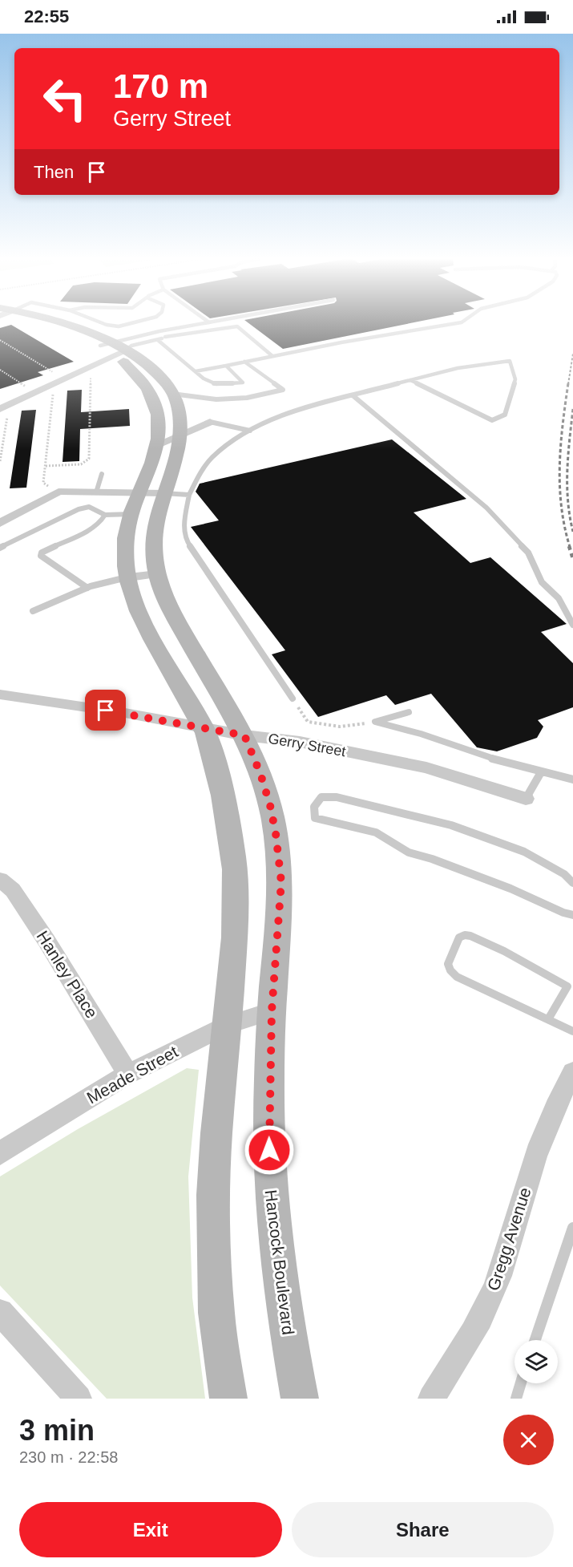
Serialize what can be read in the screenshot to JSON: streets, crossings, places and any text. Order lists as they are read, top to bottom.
{
  "streets": {
    "street": [
      "Gerry Street",
      "Hanley Place",
      "Meade Street",
      "Gregg Avenue",
      "Hancock Boulevard"
    ]
  },
  "crossings": [
    ["Gerry Street", "Hancock Boulevard"],
    ["Hanley Place", "Meade Street"],
    ["Meade Street", "Hancock Boulevard"]
  ],
  "page": {
    "status": "22:55",
    "turn": ["170 m", "Gerry Street"],
    "then": "Then",
    "heading": ["3 min", "230 m · 22:58"],
    "buttons": ["Exit", "Share"]
  }
}
